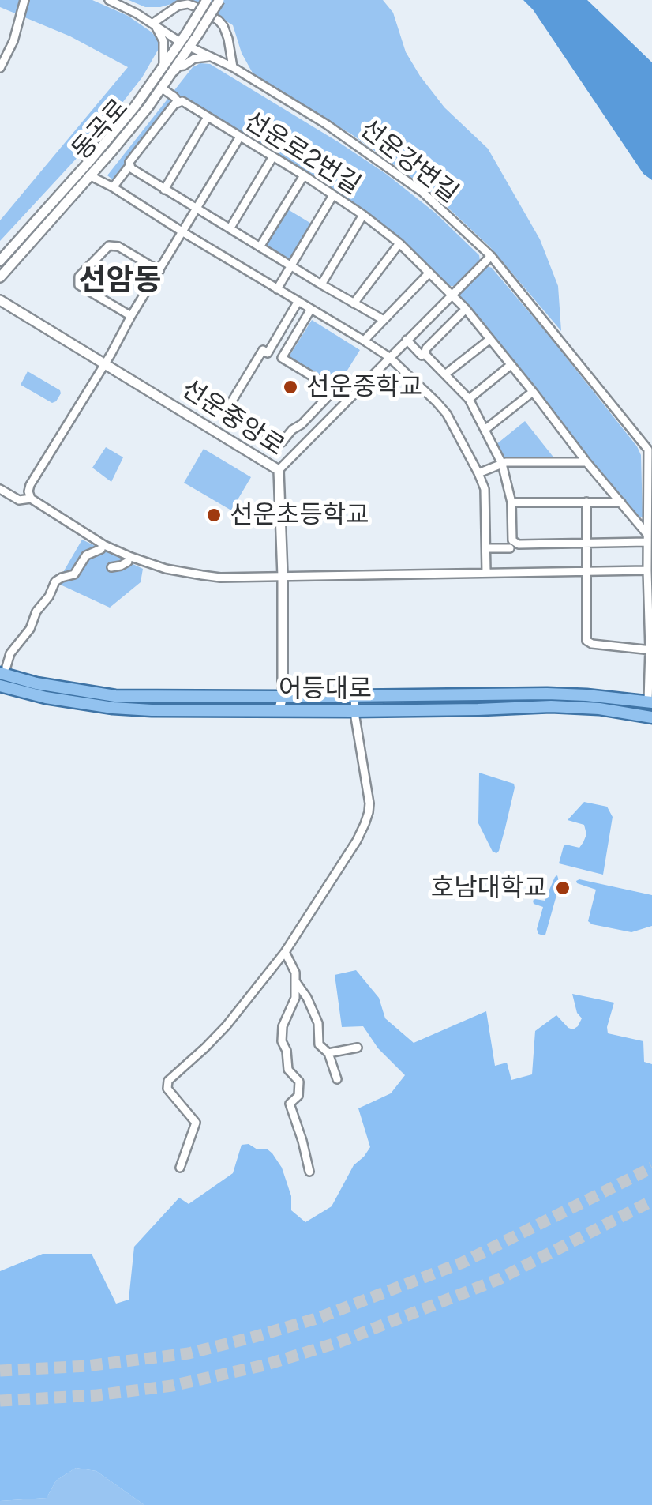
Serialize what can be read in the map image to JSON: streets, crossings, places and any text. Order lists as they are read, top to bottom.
{
  "streets": {
    "main road": ["동곡로", "선운중앙로", "어등대로"],
    "street": ["선운로2번길", "선운강변길"]
  },
  "crossings": [
    ["동곡로", "선운로2번길"],
    ["동곡로", "선운강변길"],
    ["선운로2번길", "선운강변길"],
    ["선운중앙로", "어등대로"]
  ],
  "districts": ["선암동"],
  "places": ["선운중학교", "선운초등학교", "호남대학교"]
}
